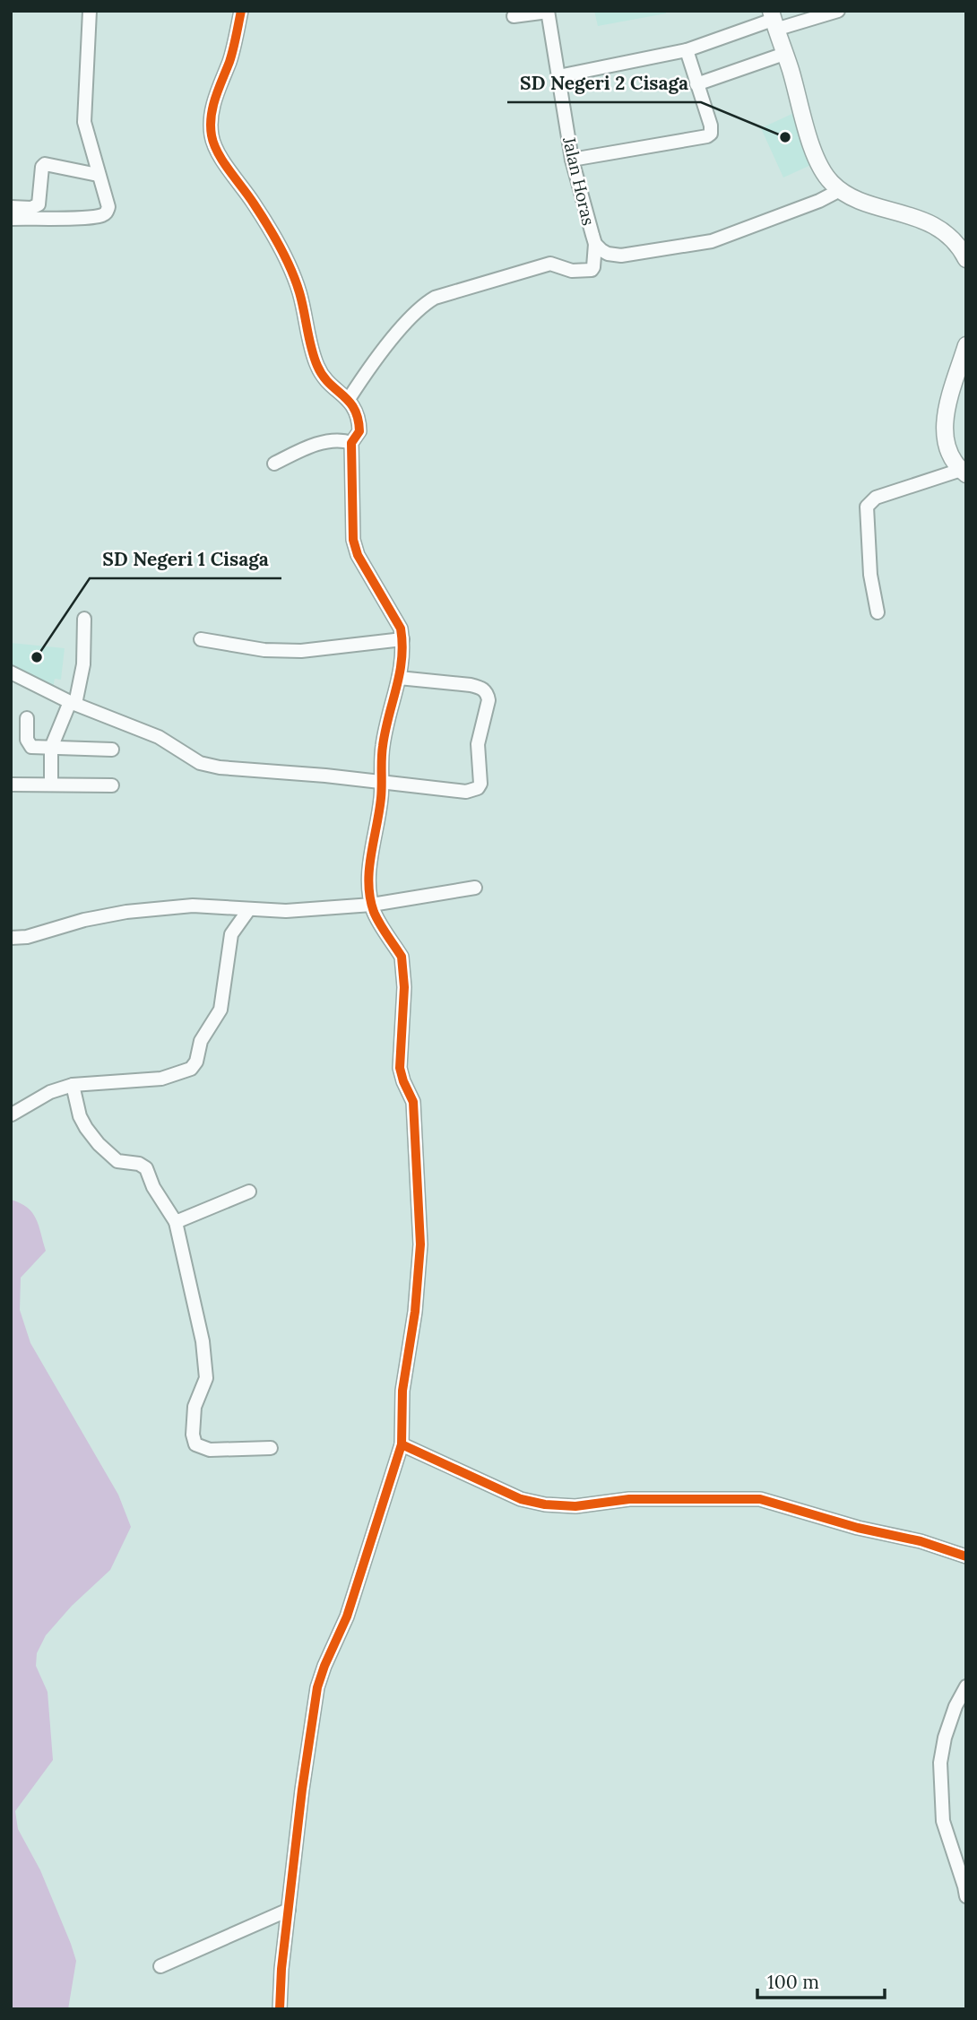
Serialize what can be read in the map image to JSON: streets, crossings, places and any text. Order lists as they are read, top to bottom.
{
  "streets": {
    "street": ["Jalan Horas"]
  },
  "places": ["SD Negeri 2 Cisaga", "SD Negeri 1 Cisaga"],
  "scale_bar": "100 m"
}
